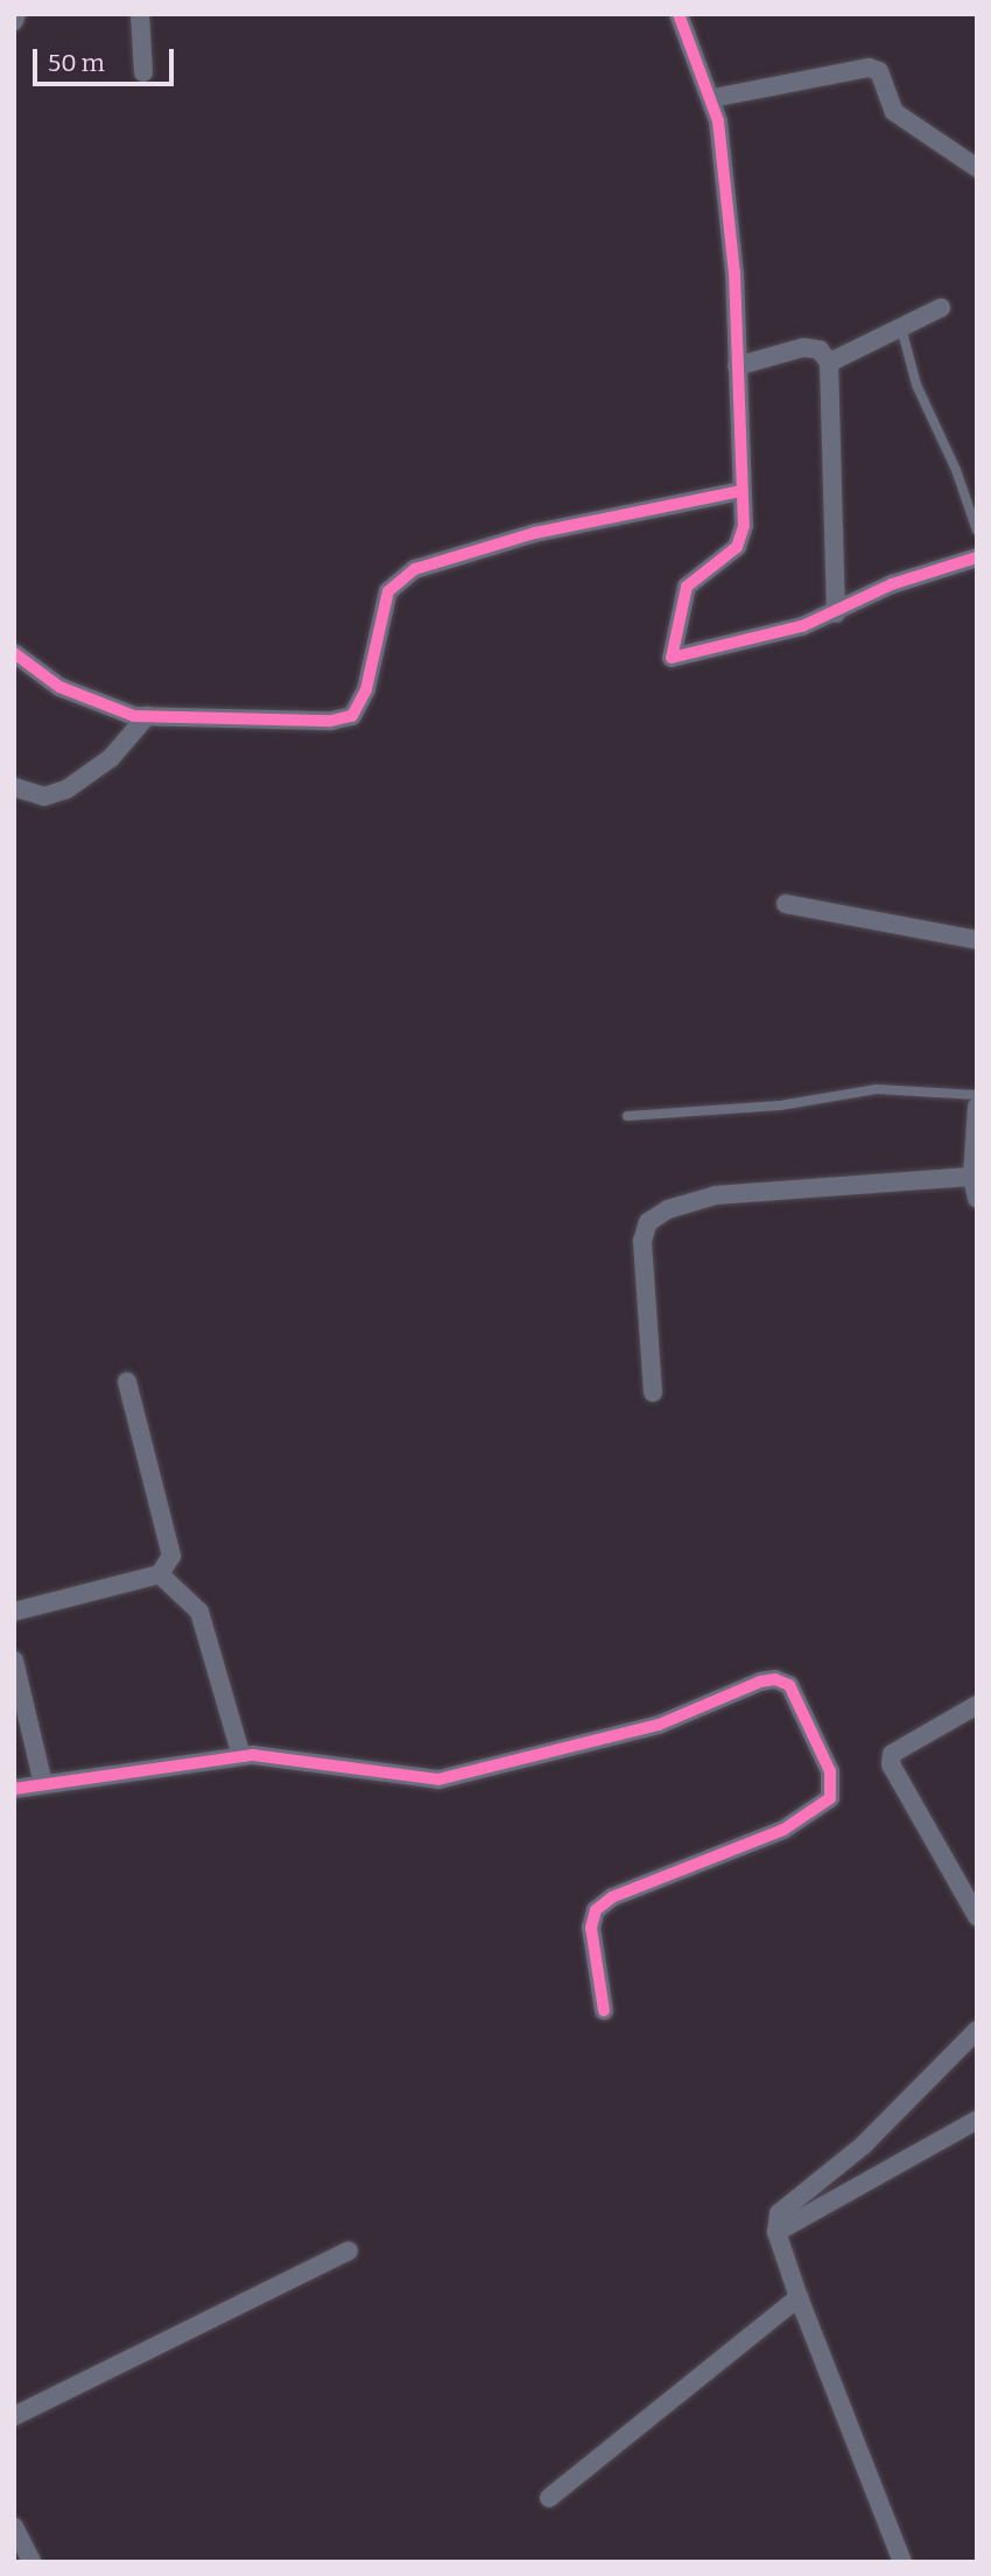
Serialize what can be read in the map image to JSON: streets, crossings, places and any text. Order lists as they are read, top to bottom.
{
  "scale_bar": "50 m"
}
